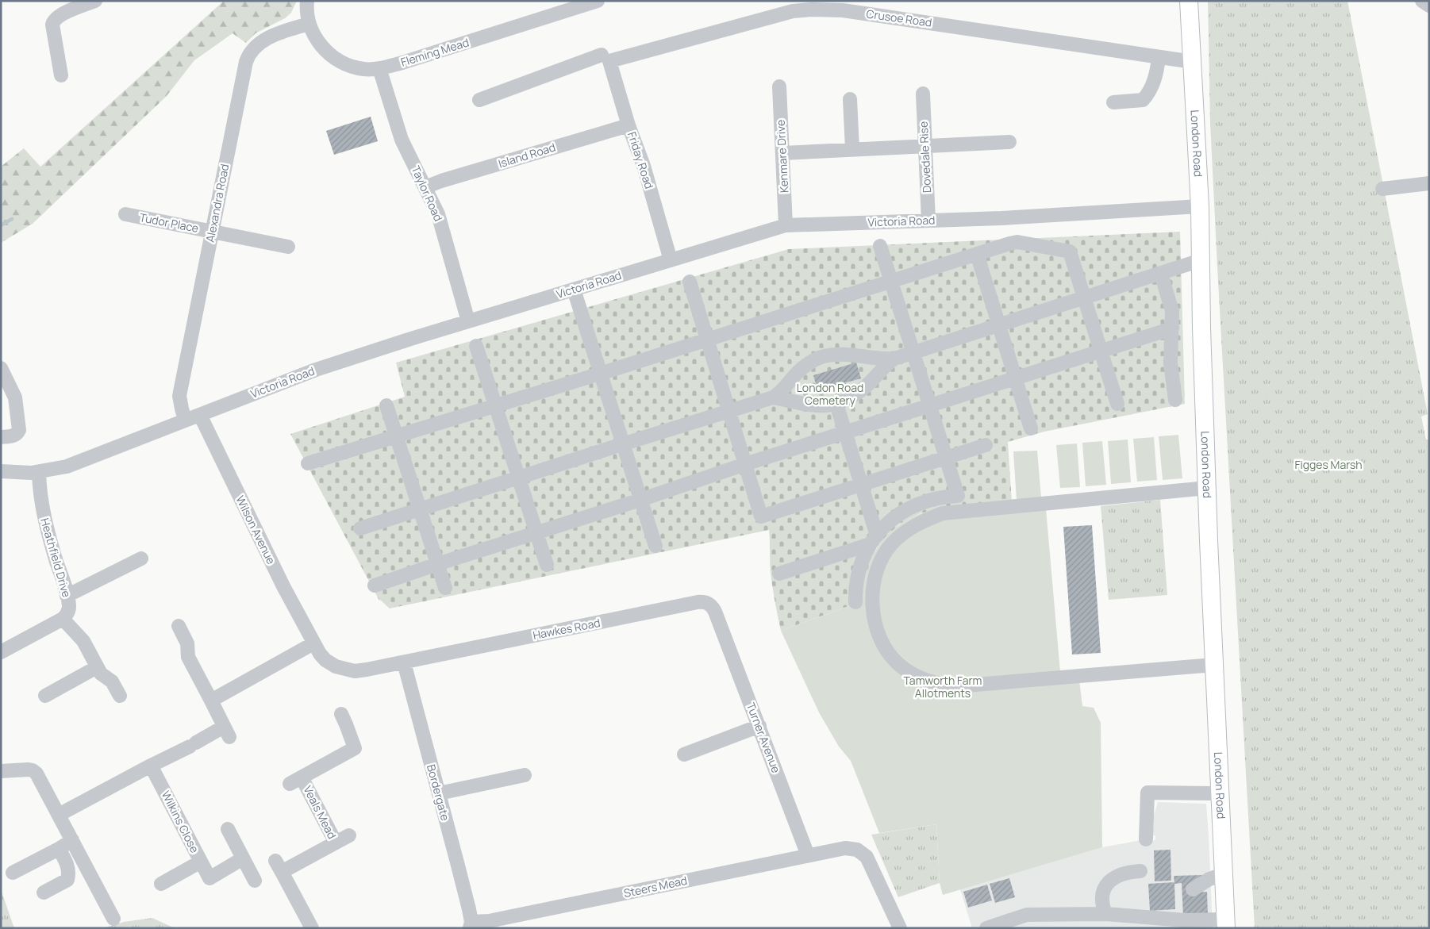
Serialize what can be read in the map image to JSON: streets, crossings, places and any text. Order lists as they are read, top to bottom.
{
  "streets": {
    "main road": ["London Road"],
    "street": [
      "Crusoe Road",
      "Fleming Mead",
      "Island Road",
      "Kenmare Drive",
      "Dovedale Rise",
      "Friday Road",
      "Taylor Road",
      "Alexandra Road",
      "Victoria Road",
      "Tudor Place",
      "Wilson Avenue",
      "Heathfield Drive",
      "Hawkes Road",
      "Turner Avenue",
      "Bordergate",
      "Veals Mead",
      "Wilkins Close",
      "Steers Mead"
    ]
  },
  "crossings": [
    ["Crusoe Road", "London Road"],
    ["Crusoe Road", "Friday Road"],
    ["Fleming Mead", "Taylor Road"],
    ["Fleming Mead", "Alexandra Road"],
    ["London Road", "Victoria Road"],
    ["Island Road", "Friday Road"],
    ["Island Road", "Taylor Road"],
    ["Kenmare Drive", "Victoria Road"],
    ["Dovedale Rise", "Victoria Road"],
    ["Friday Road", "Victoria Road"],
    ["Taylor Road", "Victoria Road"],
    ["Alexandra Road", "Victoria Road"],
    ["Alexandra Road", "Tudor Place"],
    ["Victoria Road", "Wilson Avenue"],
    ["Victoria Road", "Heathfield Drive"],
    ["Wilson Avenue", "Hawkes Road"],
    ["Wilson Avenue", "Bordergate"],
    ["Hawkes Road", "Turner Avenue"],
    ["Hawkes Road", "Bordergate"],
    ["Turner Avenue", "Steers Mead"],
    ["Bordergate", "Steers Mead"]
  ],
  "parks": ["London Road Cemetery", "Figges Marsh", "Tamworth Farm Allotments"]
}
